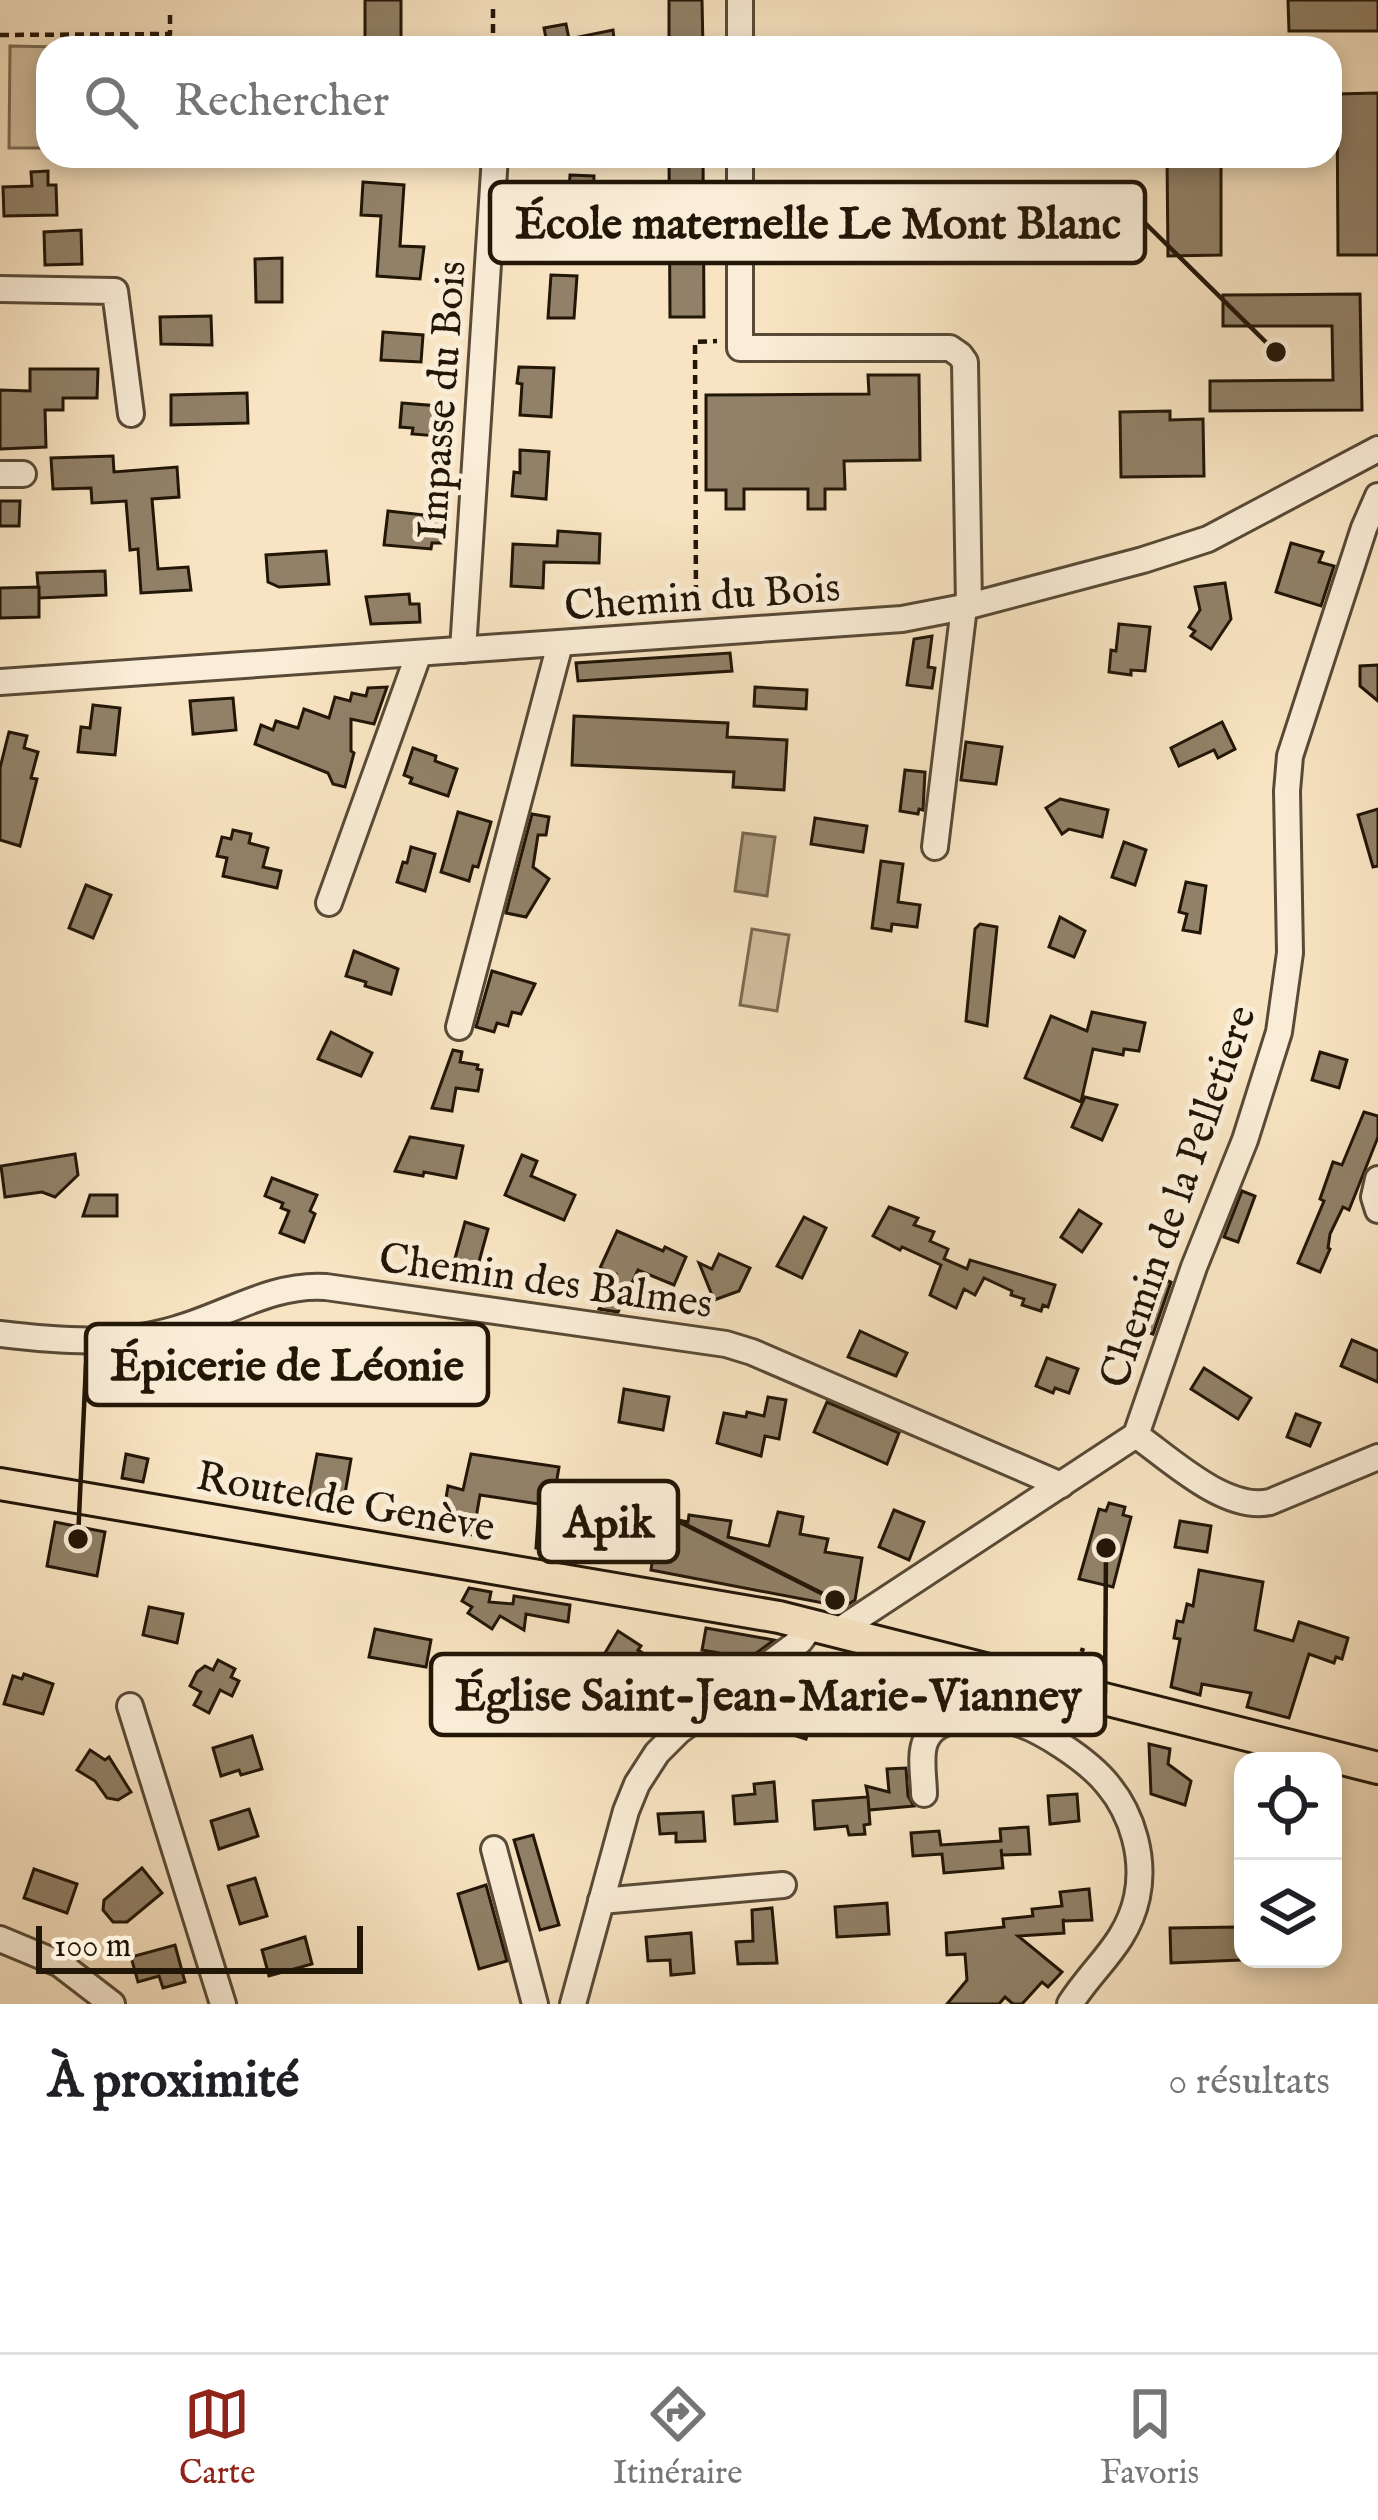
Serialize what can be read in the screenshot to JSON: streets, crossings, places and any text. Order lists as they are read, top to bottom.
{
  "streets": {
    "main road": ["Route de Genève"],
    "street": [
      "Impasse du Bois",
      "Chemin du Bois",
      "Chemin de la Pelletiere",
      "Chemin des Balmes"
    ]
  },
  "crossings": [
    ["Impasse du Bois", "Chemin du Bois"],
    ["Chemin de la Pelletiere", "Chemin des Balmes"],
    ["Chemin de la Pelletiere", "Route de Genève"]
  ],
  "places": [
    "École maternelle Le Mont Blanc",
    "Épicerie de Léonie",
    "Église Saint-Jean-Marie-Vianney",
    "Apik"
  ],
  "scale_bar": "100 m",
  "page": {
    "search": "Rechercher",
    "scale": "100 m",
    "heading": ["À proximité", "0 résultats"],
    "nav": ["Carte", "Itinéraire", "Favoris"]
  }
}
